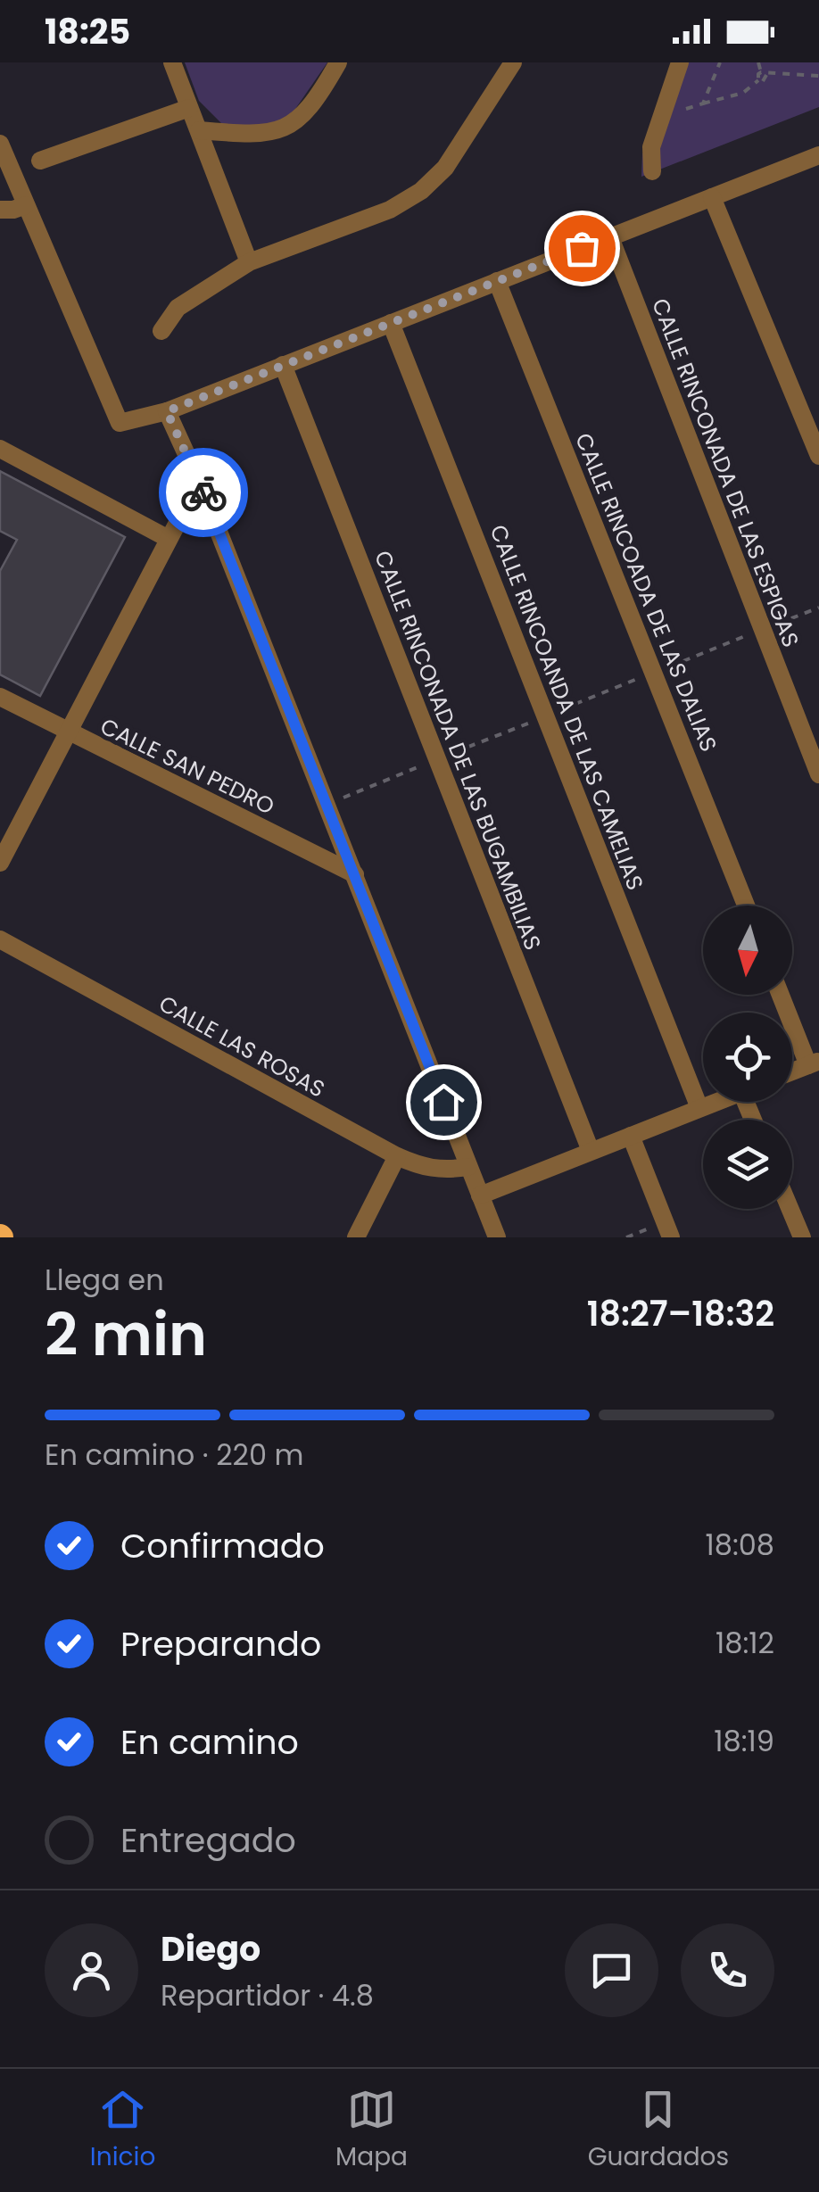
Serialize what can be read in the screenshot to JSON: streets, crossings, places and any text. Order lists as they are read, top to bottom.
{
  "streets": {
    "street": [
      "CALLE RINCONADA DE LAS ESPIGAS",
      "CALLE RINCOADA DE LAS DALIAS",
      "CALLE RINCOANDA DE LAS CAMELIAS",
      "CALLE RINCONADA DE LAS BUGAMBILIAS",
      "CALLE SAN PEDRO",
      "CALLE LAS ROSAS"
    ]
  },
  "north": "bottom",
  "page": {
    "status": "18:25",
    "heading": ["2 min", "Llega en", "18:27–18:32"],
    "panel": ["Diego", "Repartidor · 4.8"],
    "bar": "En camino · 220 m",
    "list": [
      ["Confirmado", "18:08"],
      ["Preparando", "18:12"],
      ["En camino", "18:19"],
      "Entregado"
    ],
    "tabs": ["Inicio", "Mapa", "Guardados"]
  }
}
